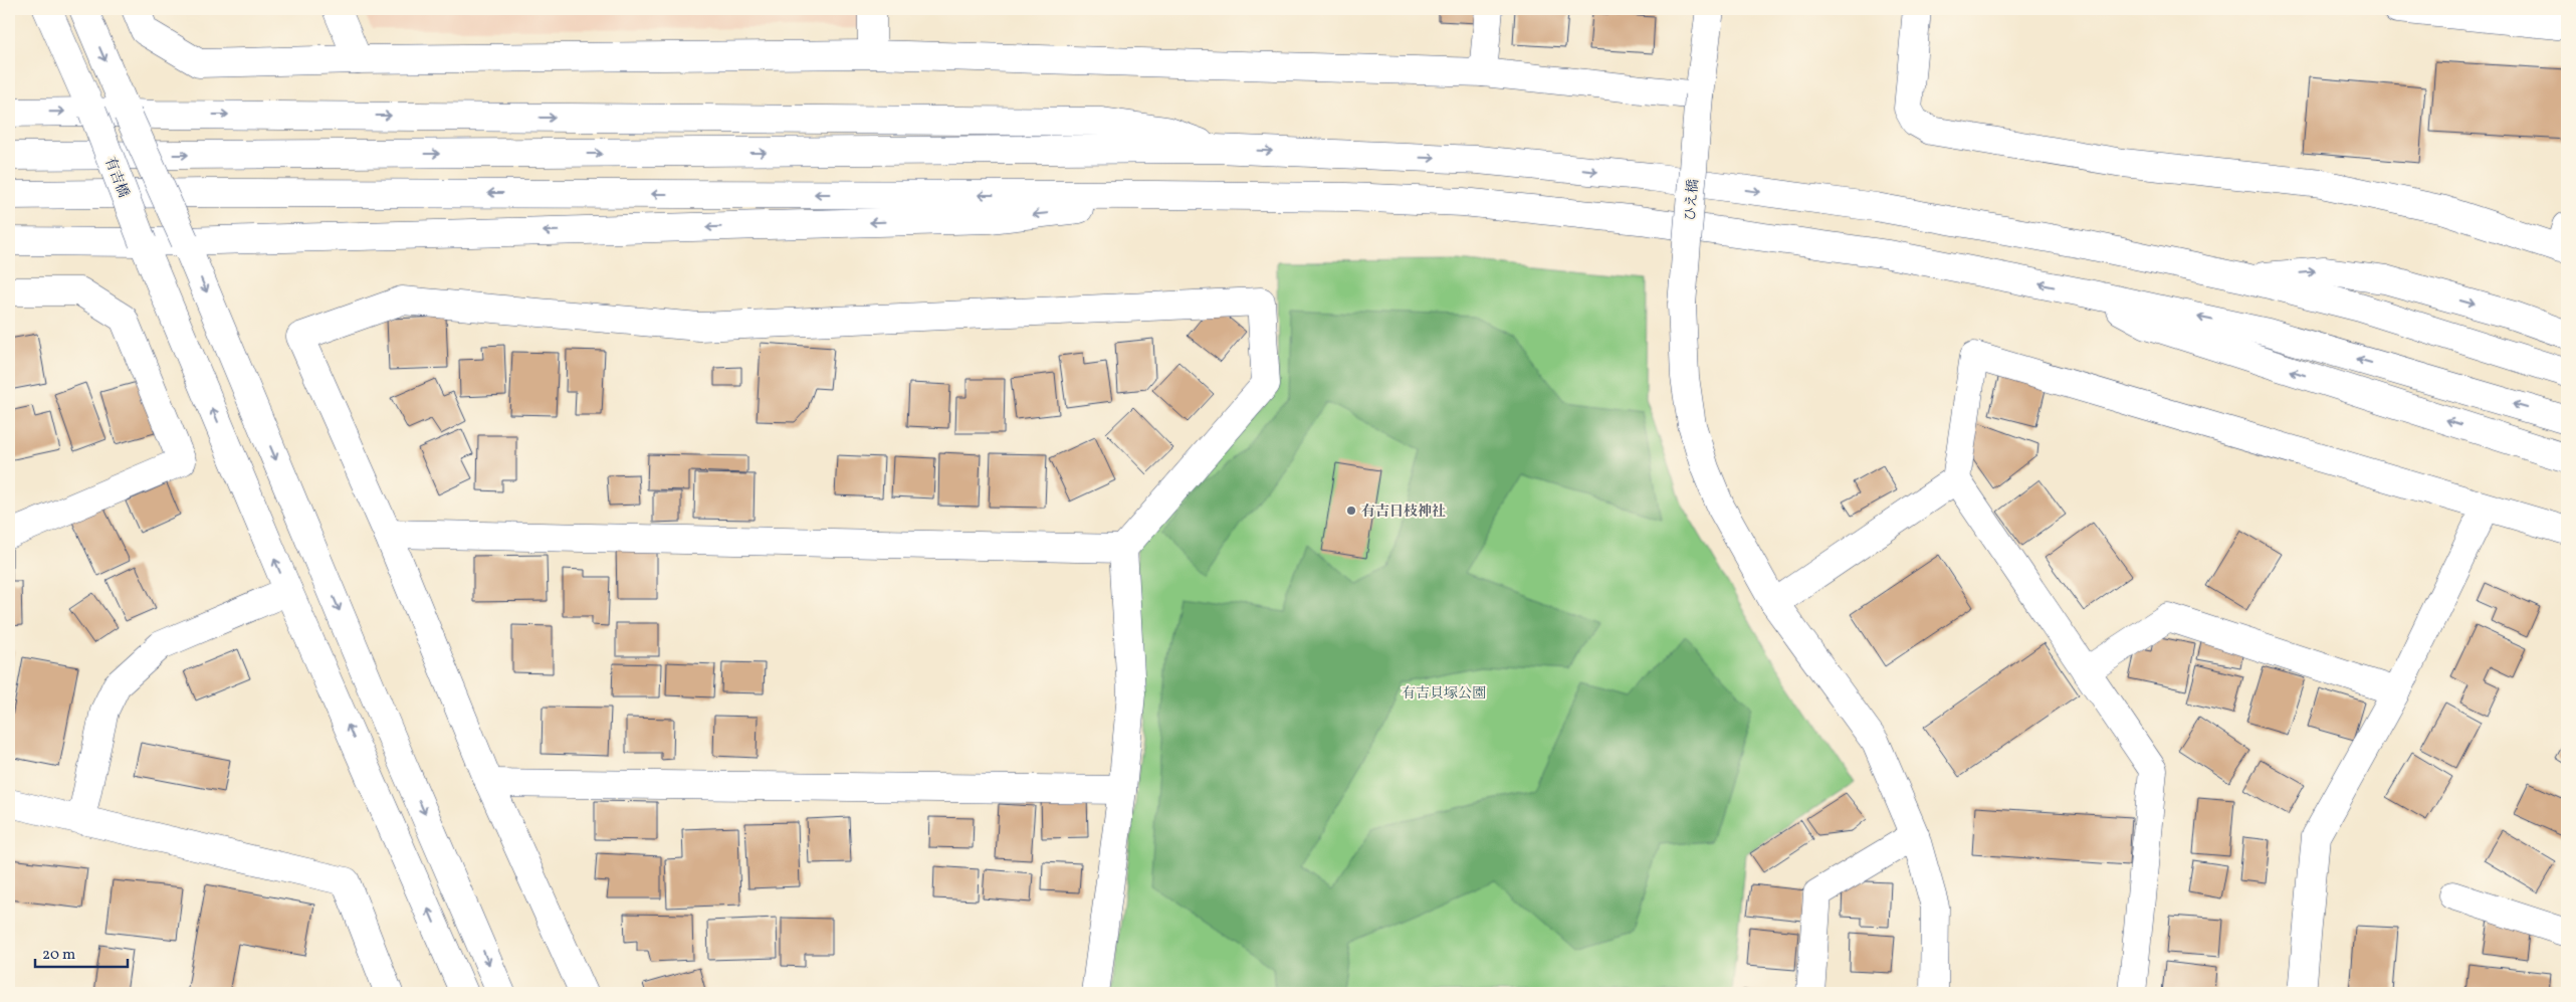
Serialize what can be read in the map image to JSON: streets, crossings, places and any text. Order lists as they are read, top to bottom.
{
  "streets": {
    "street": ["有吉橋", "ひえ橋"]
  },
  "parks": ["有吉貝塚公園"],
  "places": ["有吉日枝神社"],
  "scale_bar": "20 m"
}
